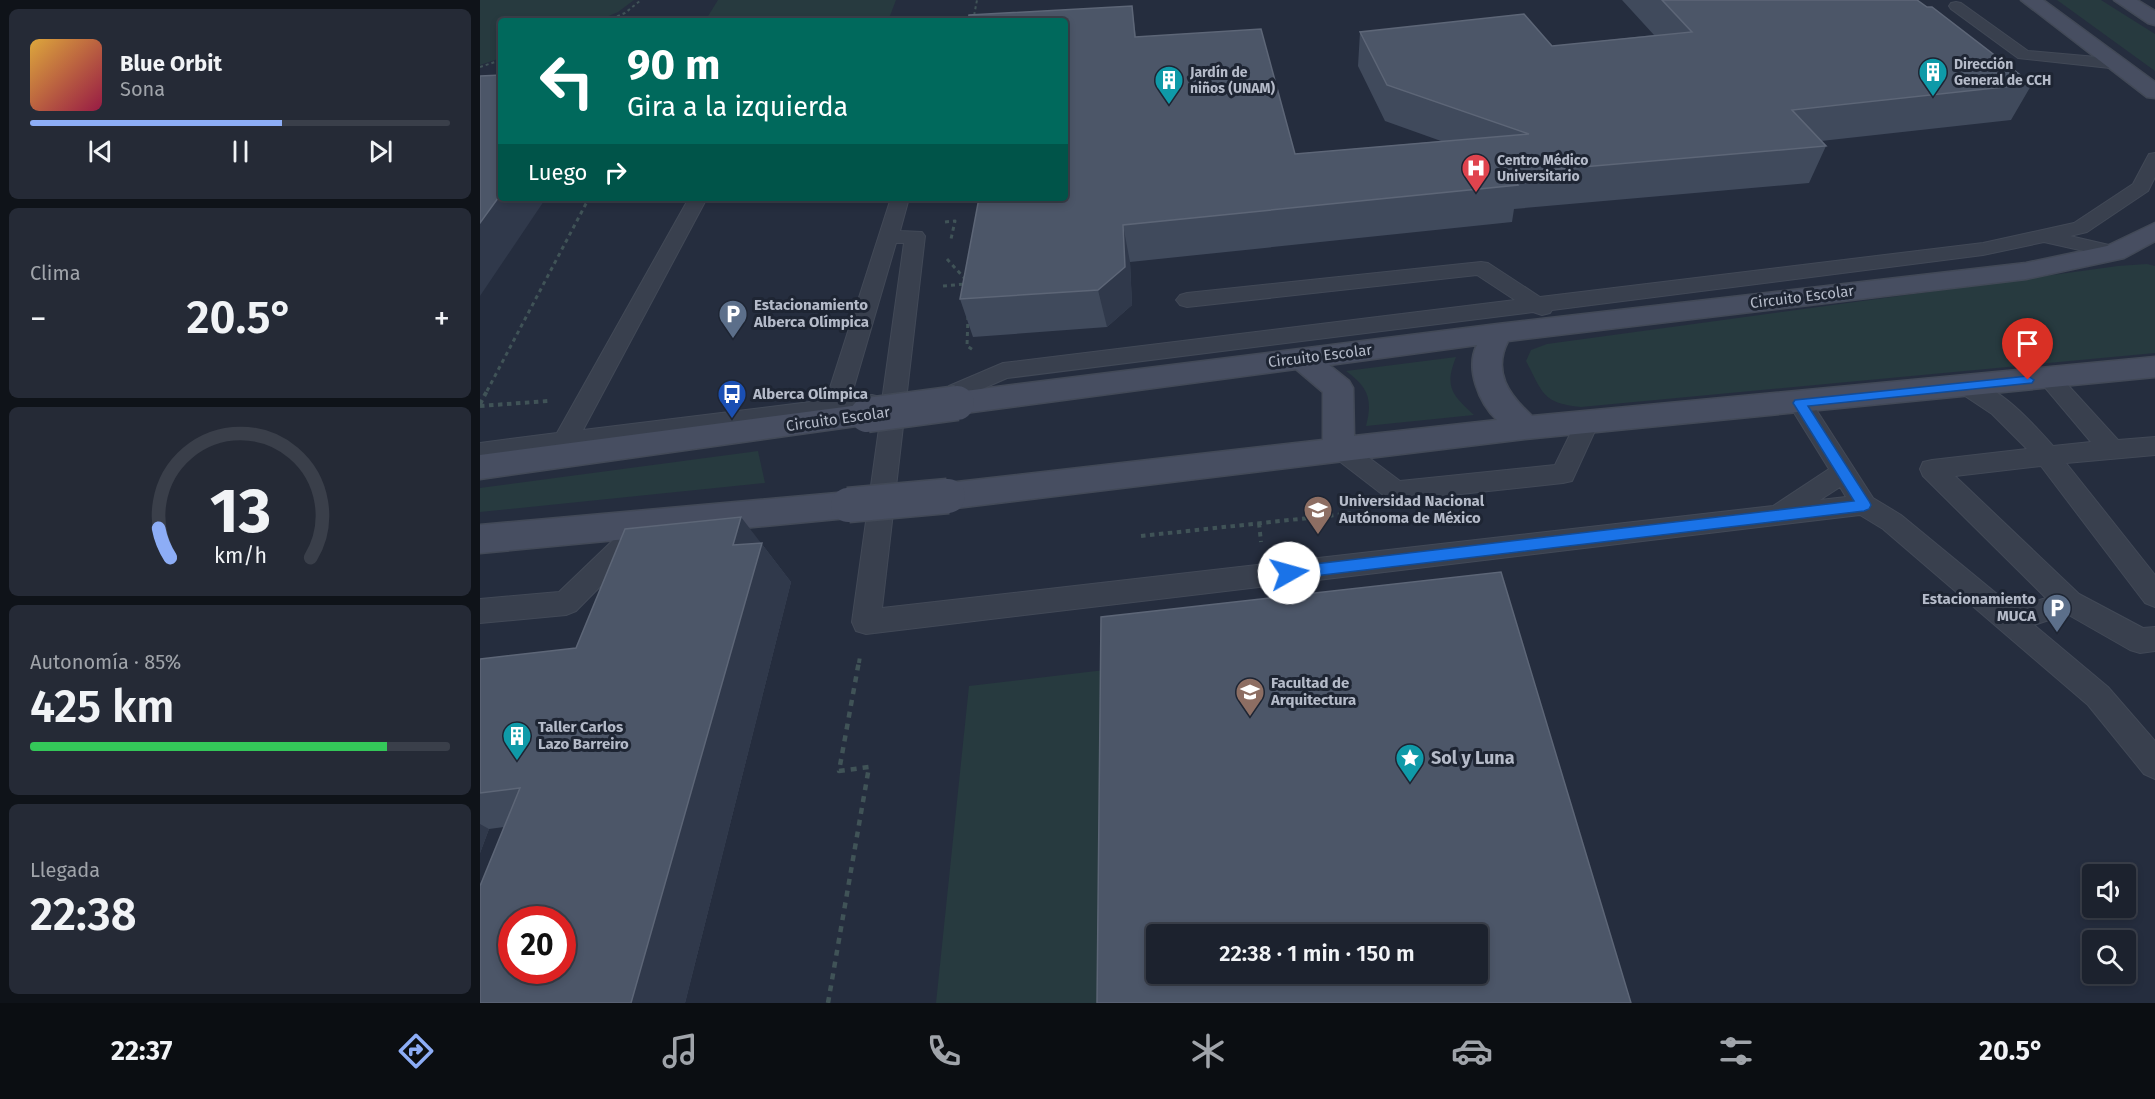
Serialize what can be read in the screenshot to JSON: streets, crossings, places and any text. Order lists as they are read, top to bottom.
{
  "streets": {
    "street": ["Circuito Escolar"]
  },
  "places": {
    "building": ["Dirección General de CCH", "Jardín de niños (UNAM)", "Taller Carlos Lazo Barreiro"],
    "hospital": ["Centro Médico Universitario"],
    "parking": ["Estacionamiento Alberca Olímpica", "Estacionamiento MUCA"],
    "bus stop": ["Alberca Olímpica"],
    "school or university": ["Universidad Nacional Autónoma de México", "Facultad de Arquitectura"],
    "place": ["Sol y Luna"]
  },
  "page": {
    "turn": ["90 m", "Gira a la izquierda"],
    "song": ["Blue Orbit", "Sona"],
    "then": "Luego",
    "tile": [
      "Clima",
      ["Autonomía · 85%", "425 km"],
      ["Llegada", "22:38"]
    ],
    "heat": ["−", "20.5°", "+"],
    "limit": "20",
    "trip": "22:38 · 1 min · 150 m",
    "tabs": ["22:37", "20.5°"],
    "gauge": ["13", "km/h"]
  }
}
